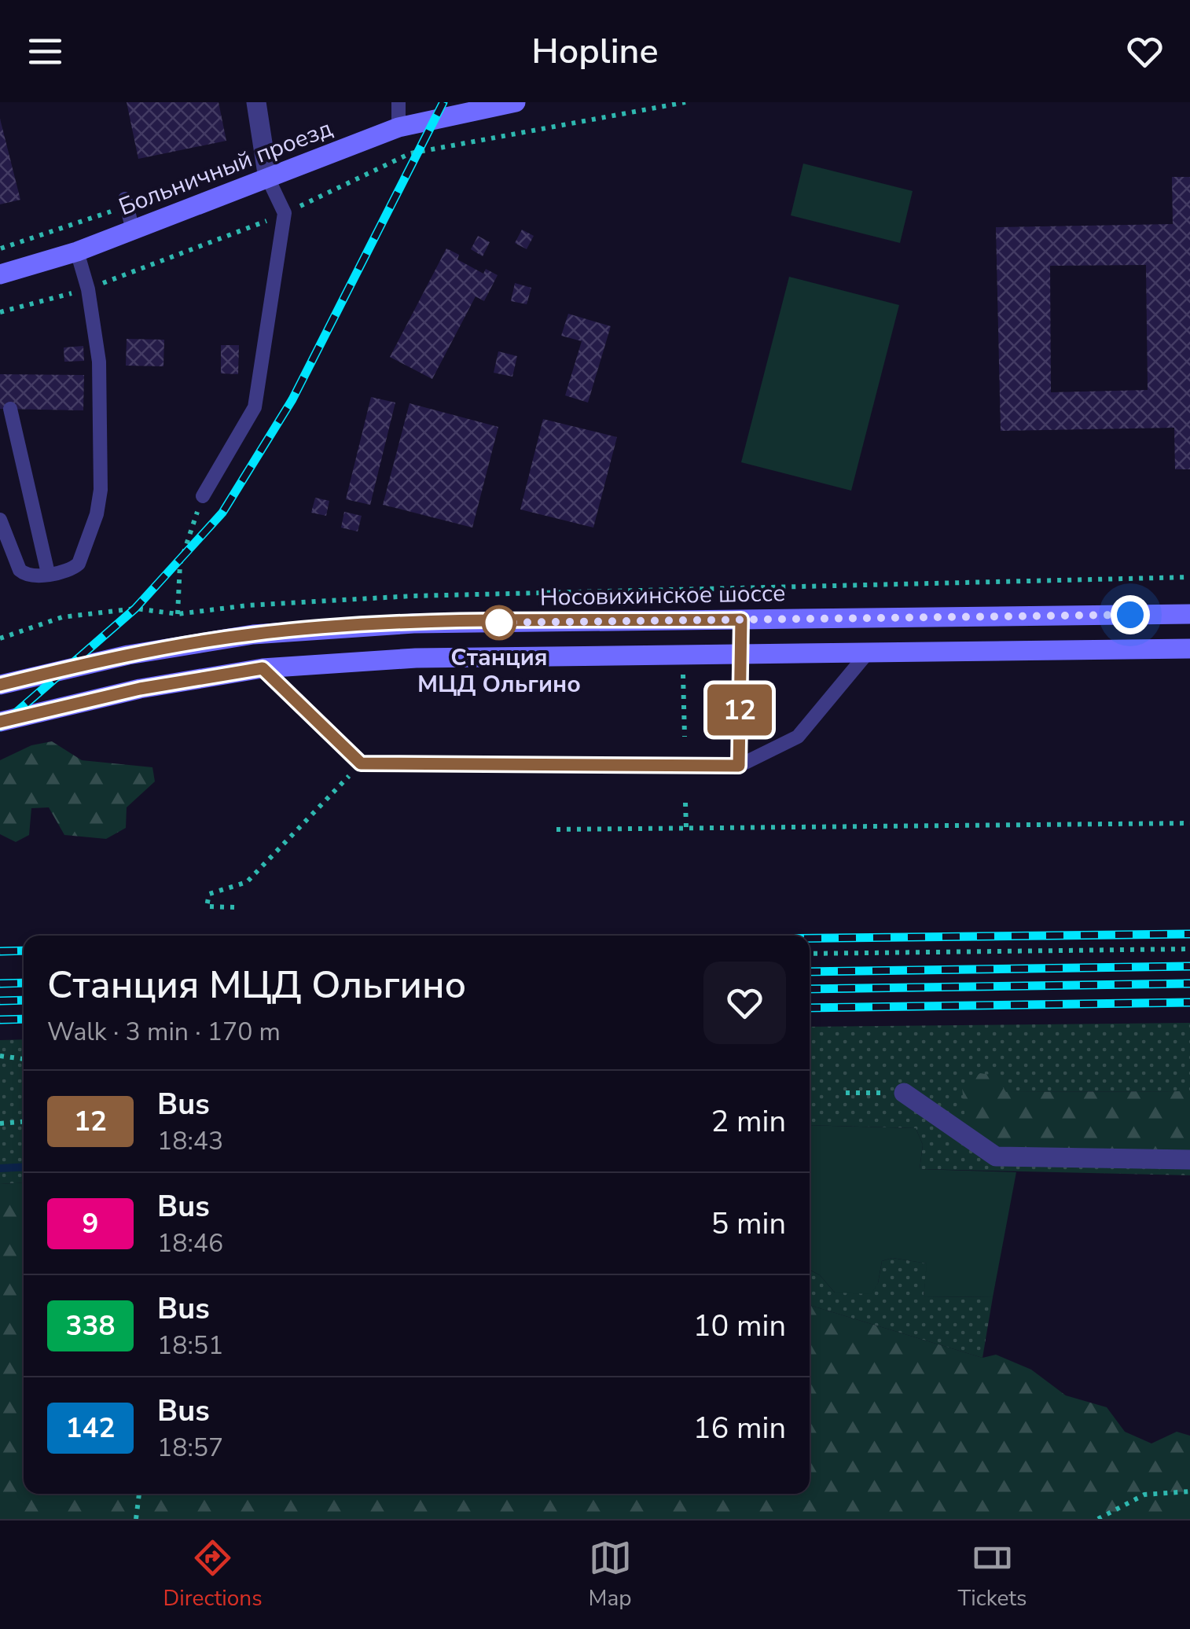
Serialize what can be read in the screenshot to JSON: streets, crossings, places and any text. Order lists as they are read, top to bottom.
{
  "streets": {
    "main road": ["Больничный проезд", "Носовихинское шоссе"]
  },
  "places": ["Станция МЦД Ольгино"],
  "lines": ["bus line 12"],
  "page": {
    "header": "Hopline",
    "on_map": "12",
    "heading": ["Станция МЦД Ольгино", "Walk · 3 min · 170 m"],
    "list": [
      {
        "mark": "12",
        "name": "Bus",
        "note": "18:43",
        "value": "2 min"
      },
      {
        "mark": "9",
        "name": "Bus",
        "note": "18:46",
        "value": "5 min"
      },
      {
        "mark": "338",
        "name": "Bus",
        "note": "18:51",
        "value": "10 min"
      },
      {
        "mark": "142",
        "name": "Bus",
        "note": "18:57",
        "value": "16 min"
      }
    ],
    "tabs": ["Directions", "Map", "Tickets"]
  }
}
